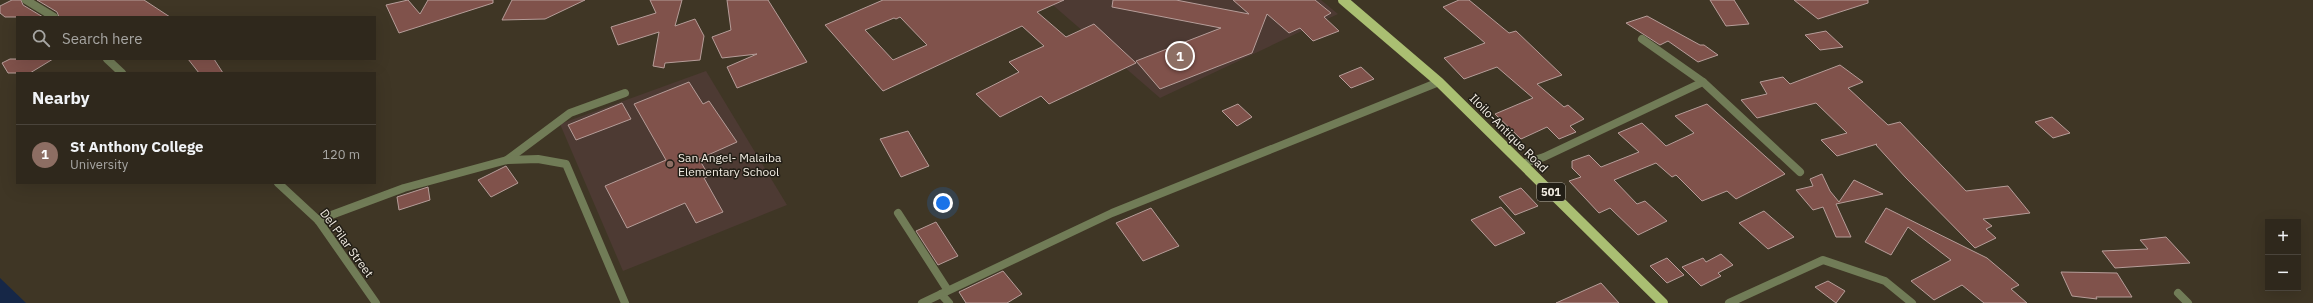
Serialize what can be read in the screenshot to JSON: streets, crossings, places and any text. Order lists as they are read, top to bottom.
{
  "streets": {
    "main road": ["Iloilo-Antique Road", "501"],
    "street": ["Del Pilar Street"]
  },
  "crossings": [
    ["Iloilo-Antique Road", "501"]
  ],
  "places": ["San Angel- Malaiba Elementary School"],
  "page": {
    "search": "Search here",
    "pins": "1",
    "heading": "Nearby",
    "list": [
      {
        "mark": "1",
        "name": "St Anthony College",
        "note": "University",
        "value": "120 m"
      }
    ],
    "map_buttons": ["+", "−"]
  }
}
